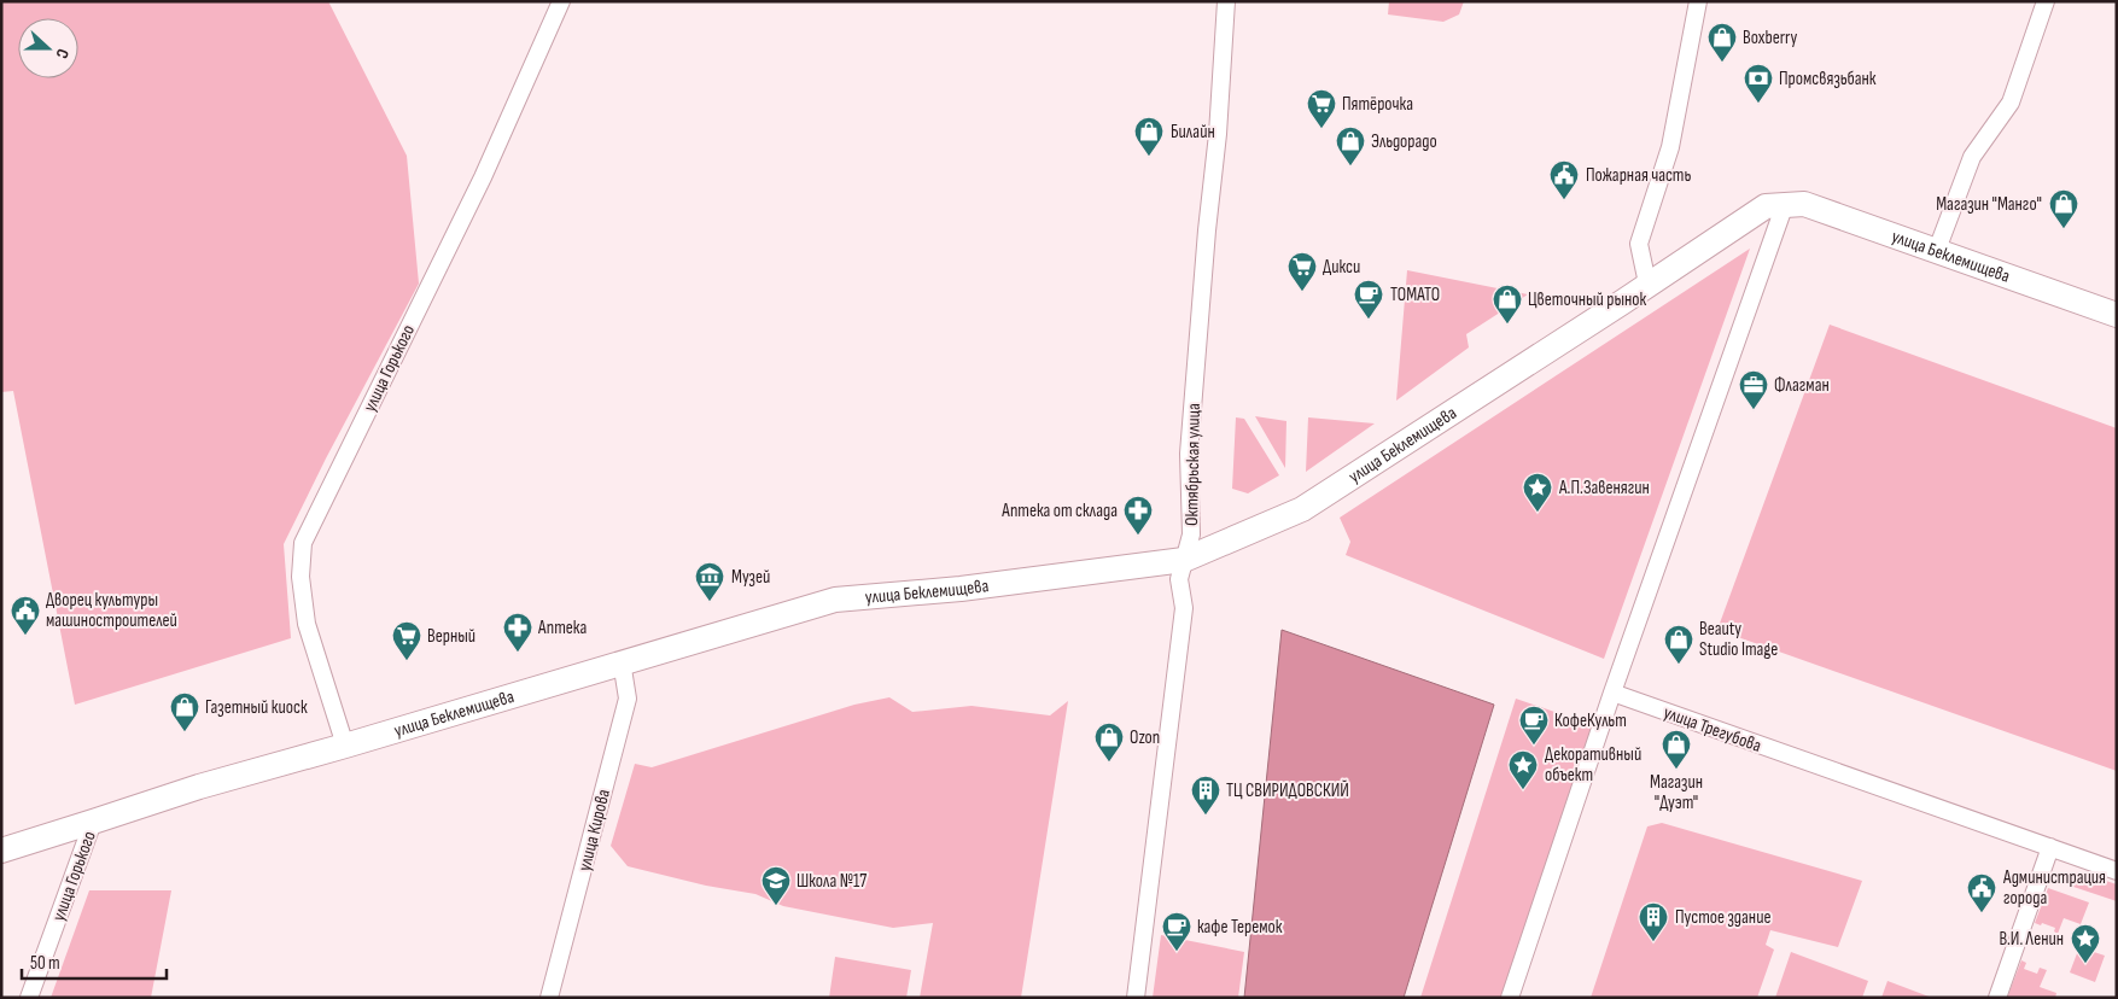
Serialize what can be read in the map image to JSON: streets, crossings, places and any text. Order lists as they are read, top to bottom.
{
  "streets": {
    "main road": ["улица Беклемищева"],
    "street": [
      "улица Горького",
      "Октябрьская улица",
      "улица Трегубова",
      "улица Кирова"
    ]
  },
  "crossings": [
    ["улица Беклемищева", "улица Горького"],
    ["улица Беклемищева", "Октябрьская улица"],
    ["улица Беклемищева", "улица Кирова"]
  ],
  "places": {
    "shop": [
      "Boxberry",
      "Билайн",
      "Эльдорадо",
      "Магазин \"Манго\"",
      "Цветочный рынок",
      "Beauty Studio Image",
      "Газетный киоск",
      "Ozon",
      "Магазин \"Дуэт\""
    ],
    "bank": ["Промсвязьбанк"],
    "supermarket": ["Пятёрочка", "Дикси", "Верный"],
    "public building": ["Пожарная часть", "Дворец культуры машиностроителей", "Администрация города"],
    "cafe": ["ТОМАТО", "КофеКульт", "кафе Теремок"],
    "office": ["Флагман"],
    "place": ["А.П.Завенягин", "Декоративный объект", "В.И. Ленин"],
    "pharmacy": ["Аптека от склада", "Аптека"],
    "museum": ["Музей"],
    "building": ["ТЦ СВИРИДОВСКИЙ", "Пустое здание"],
    "school or university": ["Школа №17"]
  },
  "scale_bar": "50 m",
  "north": "right"
}
